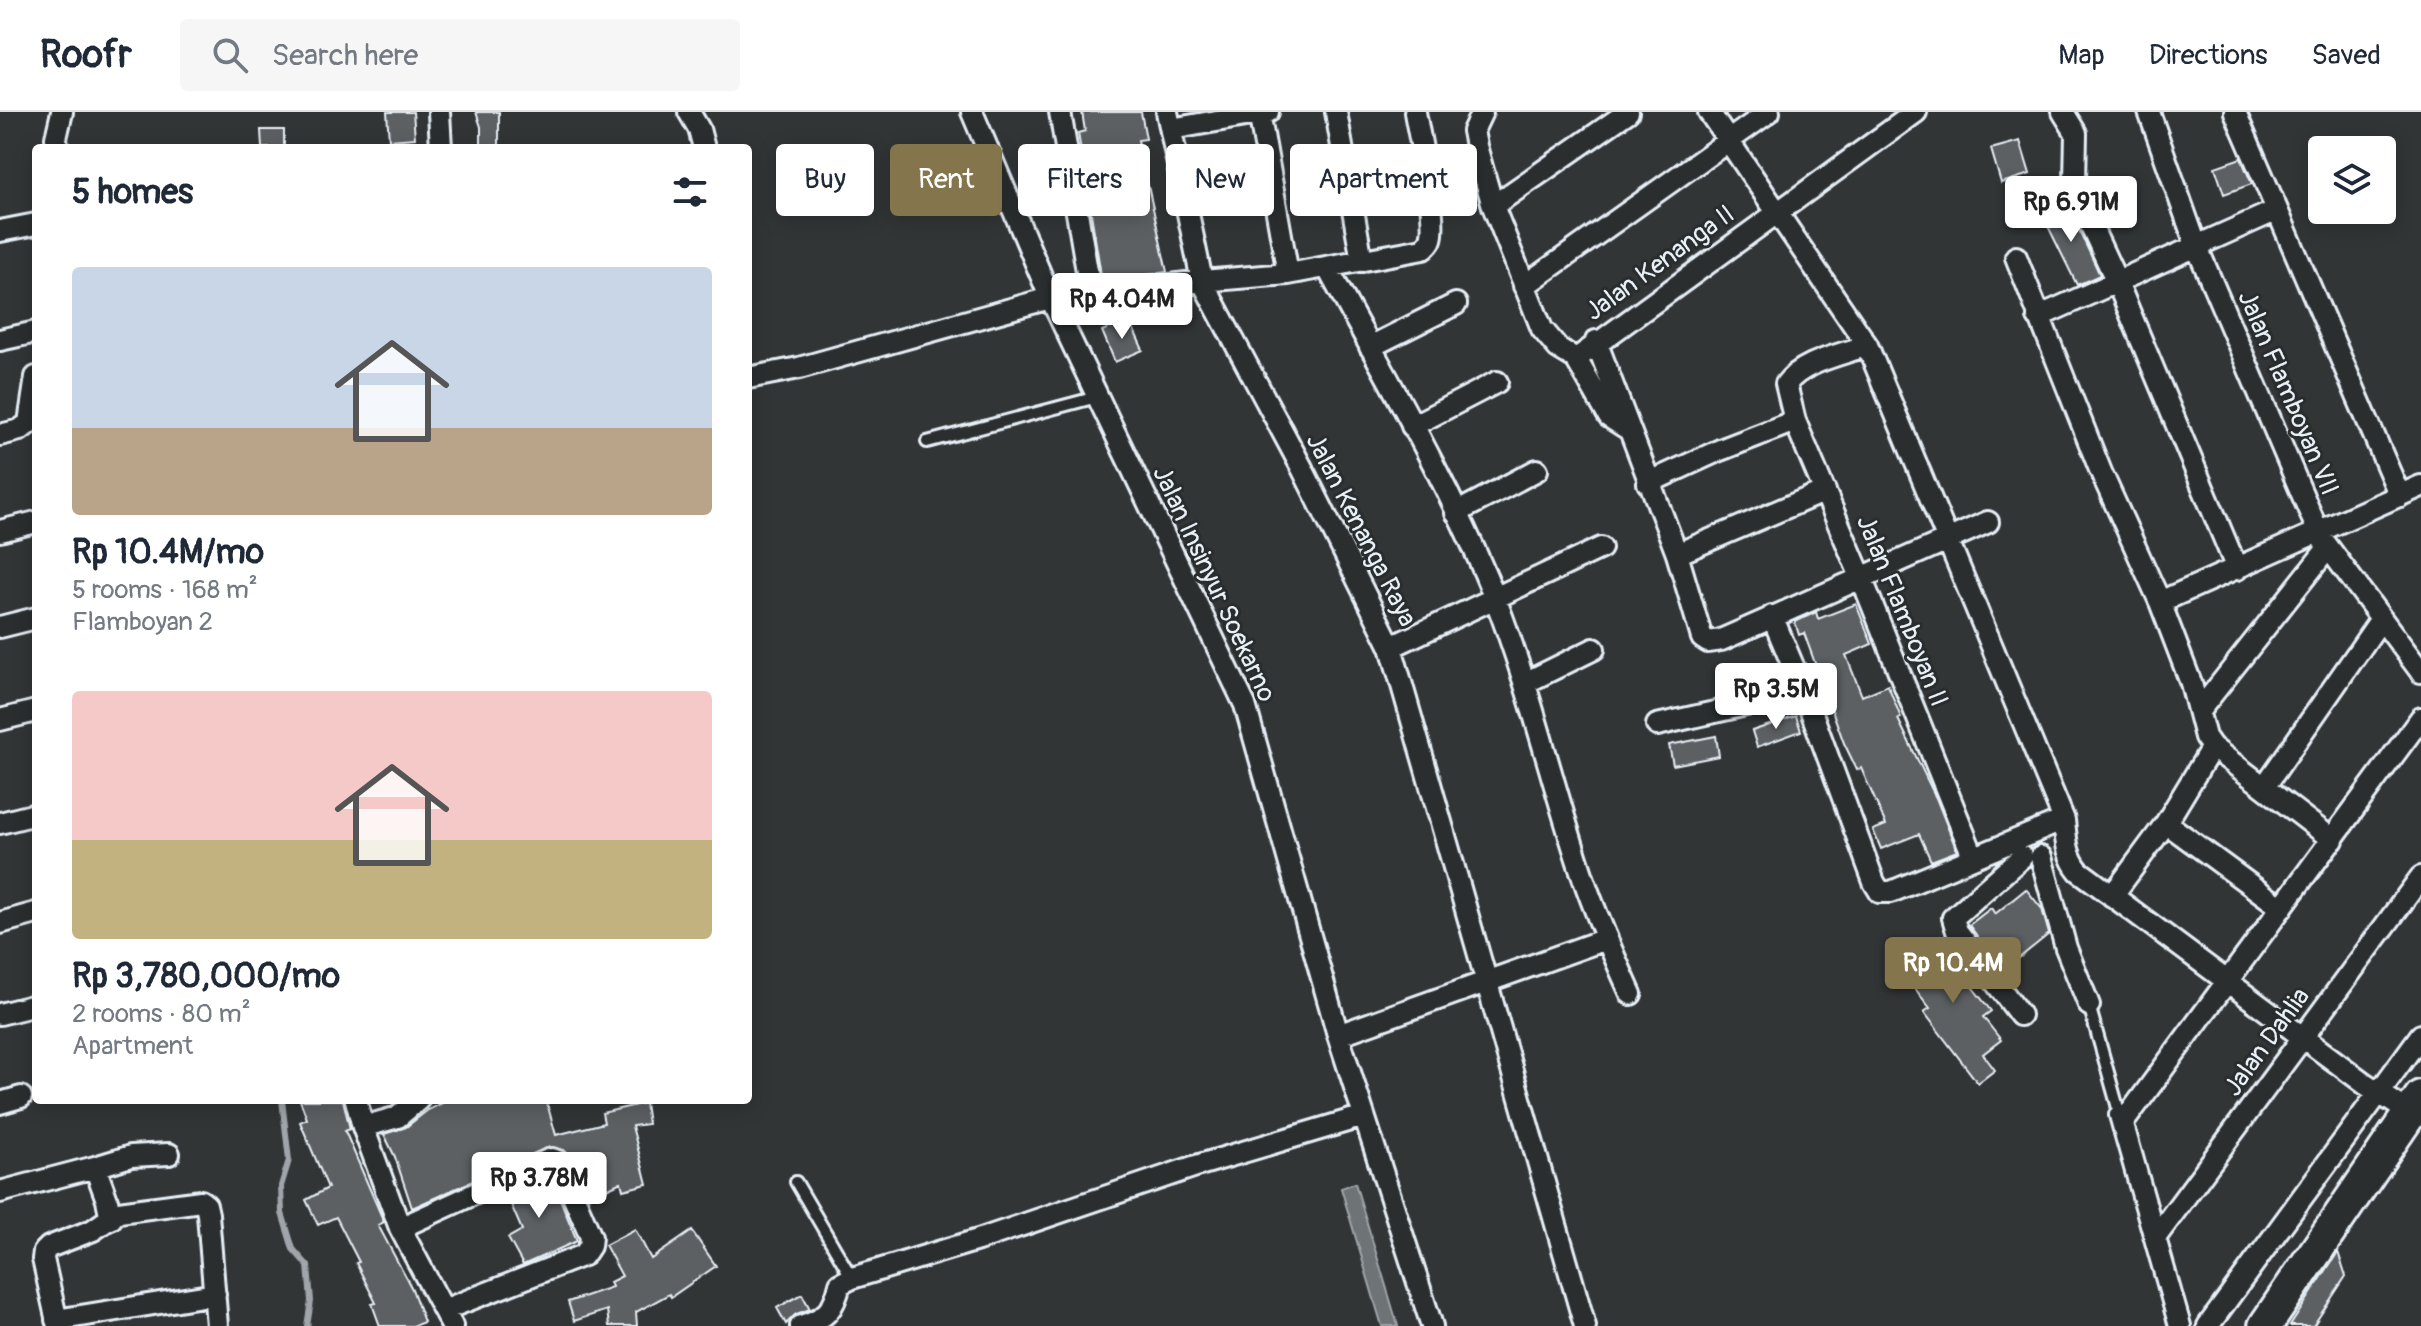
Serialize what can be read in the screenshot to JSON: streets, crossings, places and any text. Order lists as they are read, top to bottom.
{
  "streets": {
    "street": [
      "Jalan Kenanga II",
      "Jalan Flamboyan VII",
      "Jalan Kenanga Raya",
      "Jalan Insinyur Soekarno",
      "Jalan Flamboyan II",
      "Jalan Dahlia"
    ]
  },
  "page": {
    "header": "Roofr",
    "search": "Search here",
    "nav": ["Map", "Directions", "Saved"],
    "chip": [
      "Buy",
      "Rent",
      "Filters",
      "New",
      "Apartment"
    ],
    "heading": "5 homes",
    "price": [
      "Rp 6.91M",
      "Rp 4.04M",
      "Rp 3.5M",
      "Rp 10.4M",
      "Rp 3.78M"
    ],
    "list": [
      {
        "name": "Rp 10.4M/mo",
        "note": "5 rooms · 168 m² · Flamboyan 2"
      },
      {
        "name": "Rp 3,780,000/mo",
        "note": "2 rooms · 80 m² · Apartment"
      }
    ]
  }
}
